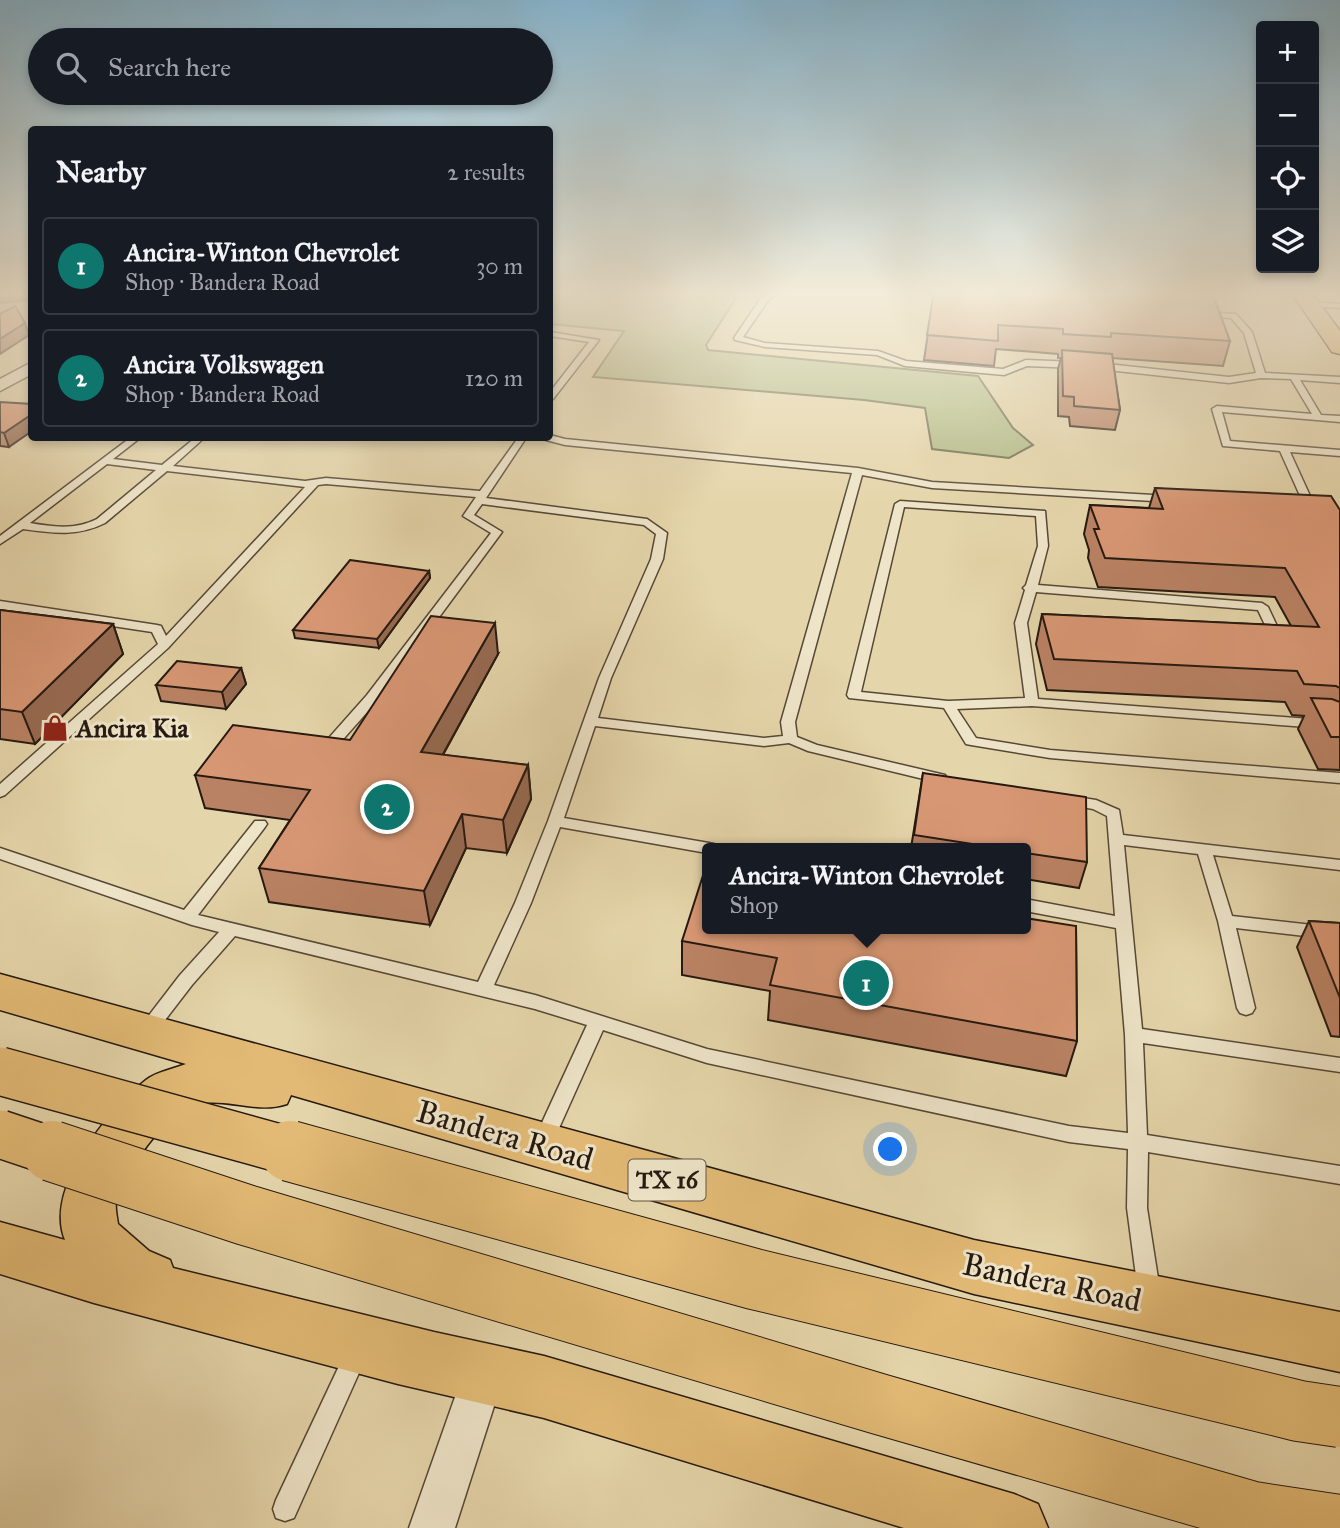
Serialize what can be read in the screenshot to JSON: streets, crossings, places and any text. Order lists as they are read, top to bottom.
{
  "streets": {
    "main road": ["Bandera Road", "TX 16"]
  },
  "places": {
    "shop": ["Ancira Kia"]
  },
  "page": {
    "map_buttons": ["+", "−"],
    "search": "Search here",
    "heading": ["Nearby", "2 results"],
    "list": [
      {
        "mark": "1",
        "name": "Ancira-Winton Chevrolet",
        "note": "Shop · Bandera Road",
        "value": "30 m"
      },
      {
        "mark": "2",
        "name": "Ancira Volkswagen",
        "note": "Shop · Bandera Road",
        "value": "120 m"
      }
    ],
    "pins": ["2", "1"],
    "popup": ["Ancira-Winton Chevrolet", "Shop"]
  }
}
